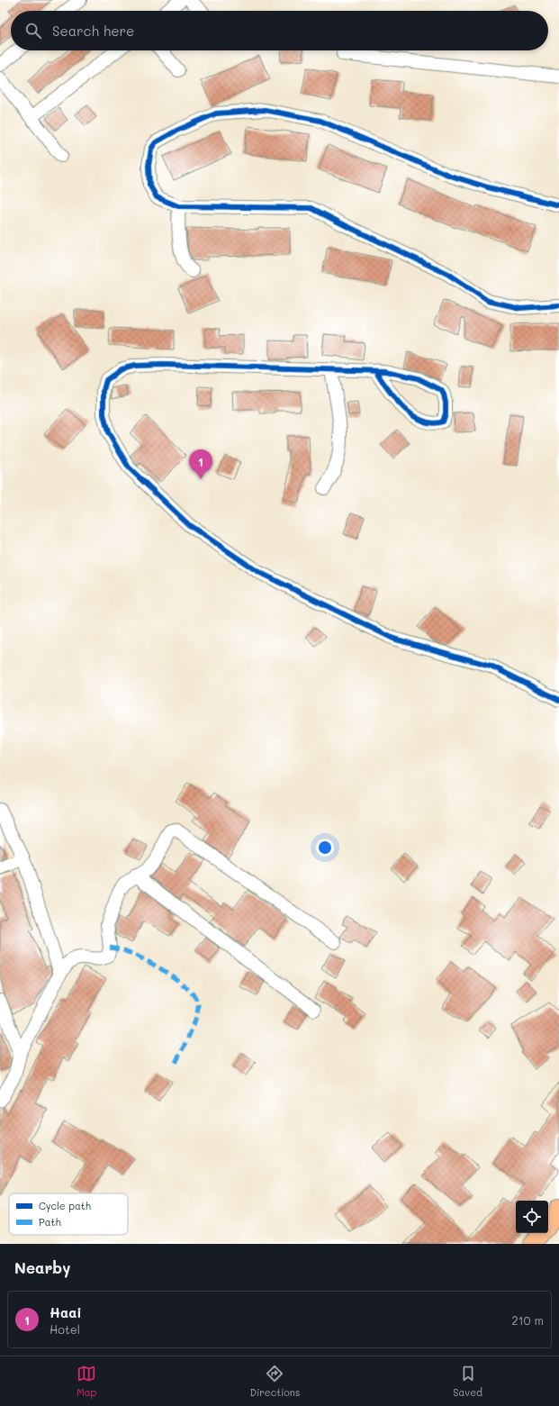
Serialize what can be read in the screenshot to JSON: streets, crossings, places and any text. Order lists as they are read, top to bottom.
{
  "legend": ["Cycle path", "Path"],
  "page": {
    "search": "Search here",
    "pins": "1",
    "heading": "Nearby",
    "list": [
      {
        "mark": "1",
        "name": "Haai",
        "note": "Hotel",
        "value": "210 m"
      }
    ],
    "nav": ["Map", "Directions", "Saved"]
  }
}
